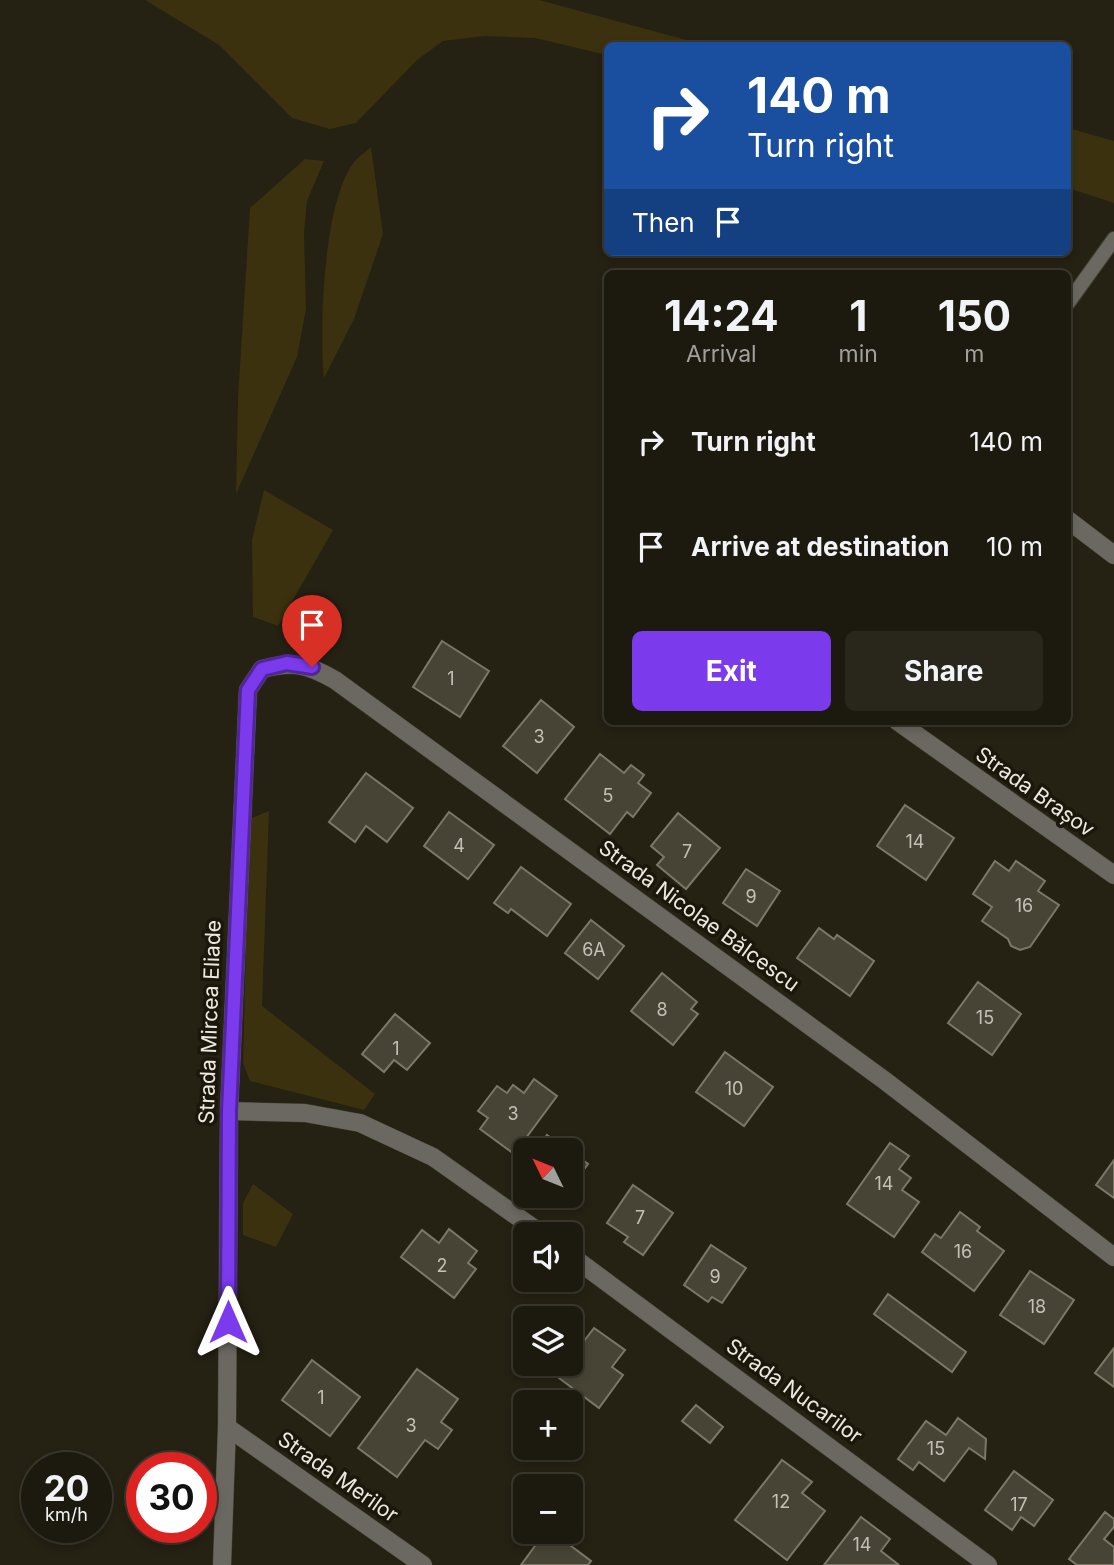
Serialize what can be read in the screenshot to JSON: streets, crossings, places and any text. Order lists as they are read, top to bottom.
{
  "streets": {
    "street": [
      "Strada Brașov",
      "Strada Nicolae Bălcescu",
      "Strada Mircea Eliade",
      "Strada Nucarilor",
      "Strada Merilor"
    ]
  },
  "crossings": [
    ["Strada Nicolae Bălcescu", "Strada Mircea Eliade"],
    ["Strada Mircea Eliade", "Strada Merilor"]
  ],
  "house_numbers": [
    "1",
    "3",
    "5",
    "14",
    "4",
    "7",
    "9",
    "16",
    "6A",
    "8",
    "15",
    "1",
    "10",
    "3",
    "14",
    "7",
    "16",
    "2",
    "9",
    "18",
    "1",
    "3",
    "15",
    "12",
    "17",
    "14"
  ],
  "north": "top left",
  "page": {
    "turn": ["140 m", "Turn right"],
    "then": "Then",
    "eta": [
      "14:24",
      "Arrival",
      "1",
      "min",
      "150",
      "m"
    ],
    "list": [
      {
        "name": "Turn right",
        "value": "140 m"
      },
      {
        "name": "Arrive at destination",
        "value": "10 m"
      }
    ],
    "buttons": ["Exit", "Share"],
    "map_buttons": ["+", "−"],
    "speed": "20 km/h",
    "limit": "30"
  }
}
